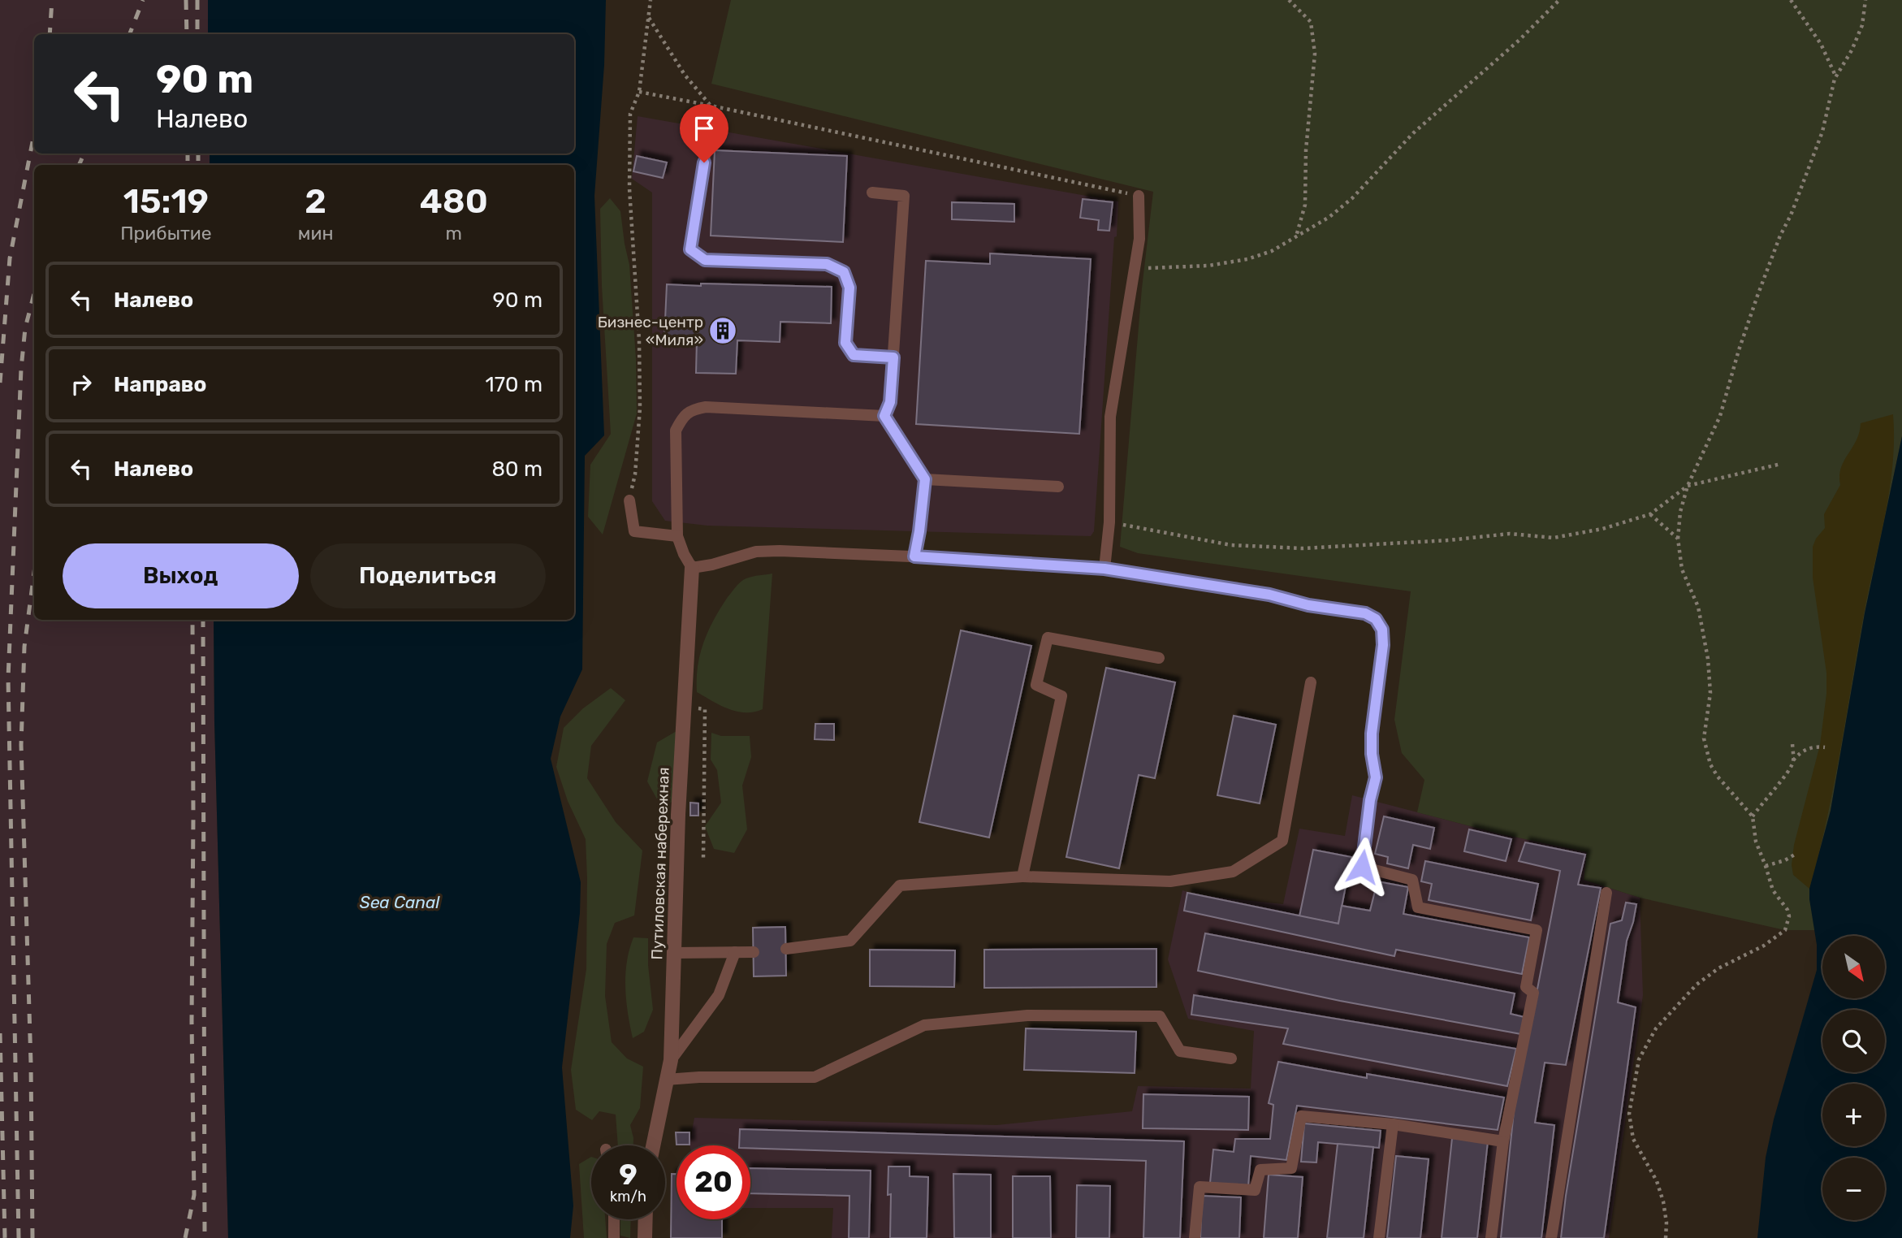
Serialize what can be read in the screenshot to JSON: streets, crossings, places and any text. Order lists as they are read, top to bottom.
{
  "streets": {
    "street": ["Путиловская набережная"]
  },
  "water": ["Sea Canal"],
  "places": {
    "building": ["Бизнес-центр «Миля»"]
  },
  "north": "bottom right",
  "page": {
    "turn": ["90 m", "Налево"],
    "eta": [
      "15:19",
      "Прибытие",
      "2",
      "мин",
      "480",
      "m"
    ],
    "list": [
      {
        "name": "Налево",
        "value": "90 m"
      },
      {
        "name": "Направо",
        "value": "170 m"
      },
      {
        "name": "Налево",
        "value": "80 m"
      }
    ],
    "buttons": ["Выход", "Поделиться"],
    "map_buttons": ["+", "−"],
    "speed": "9 km/h",
    "limit": "20"
  }
}
